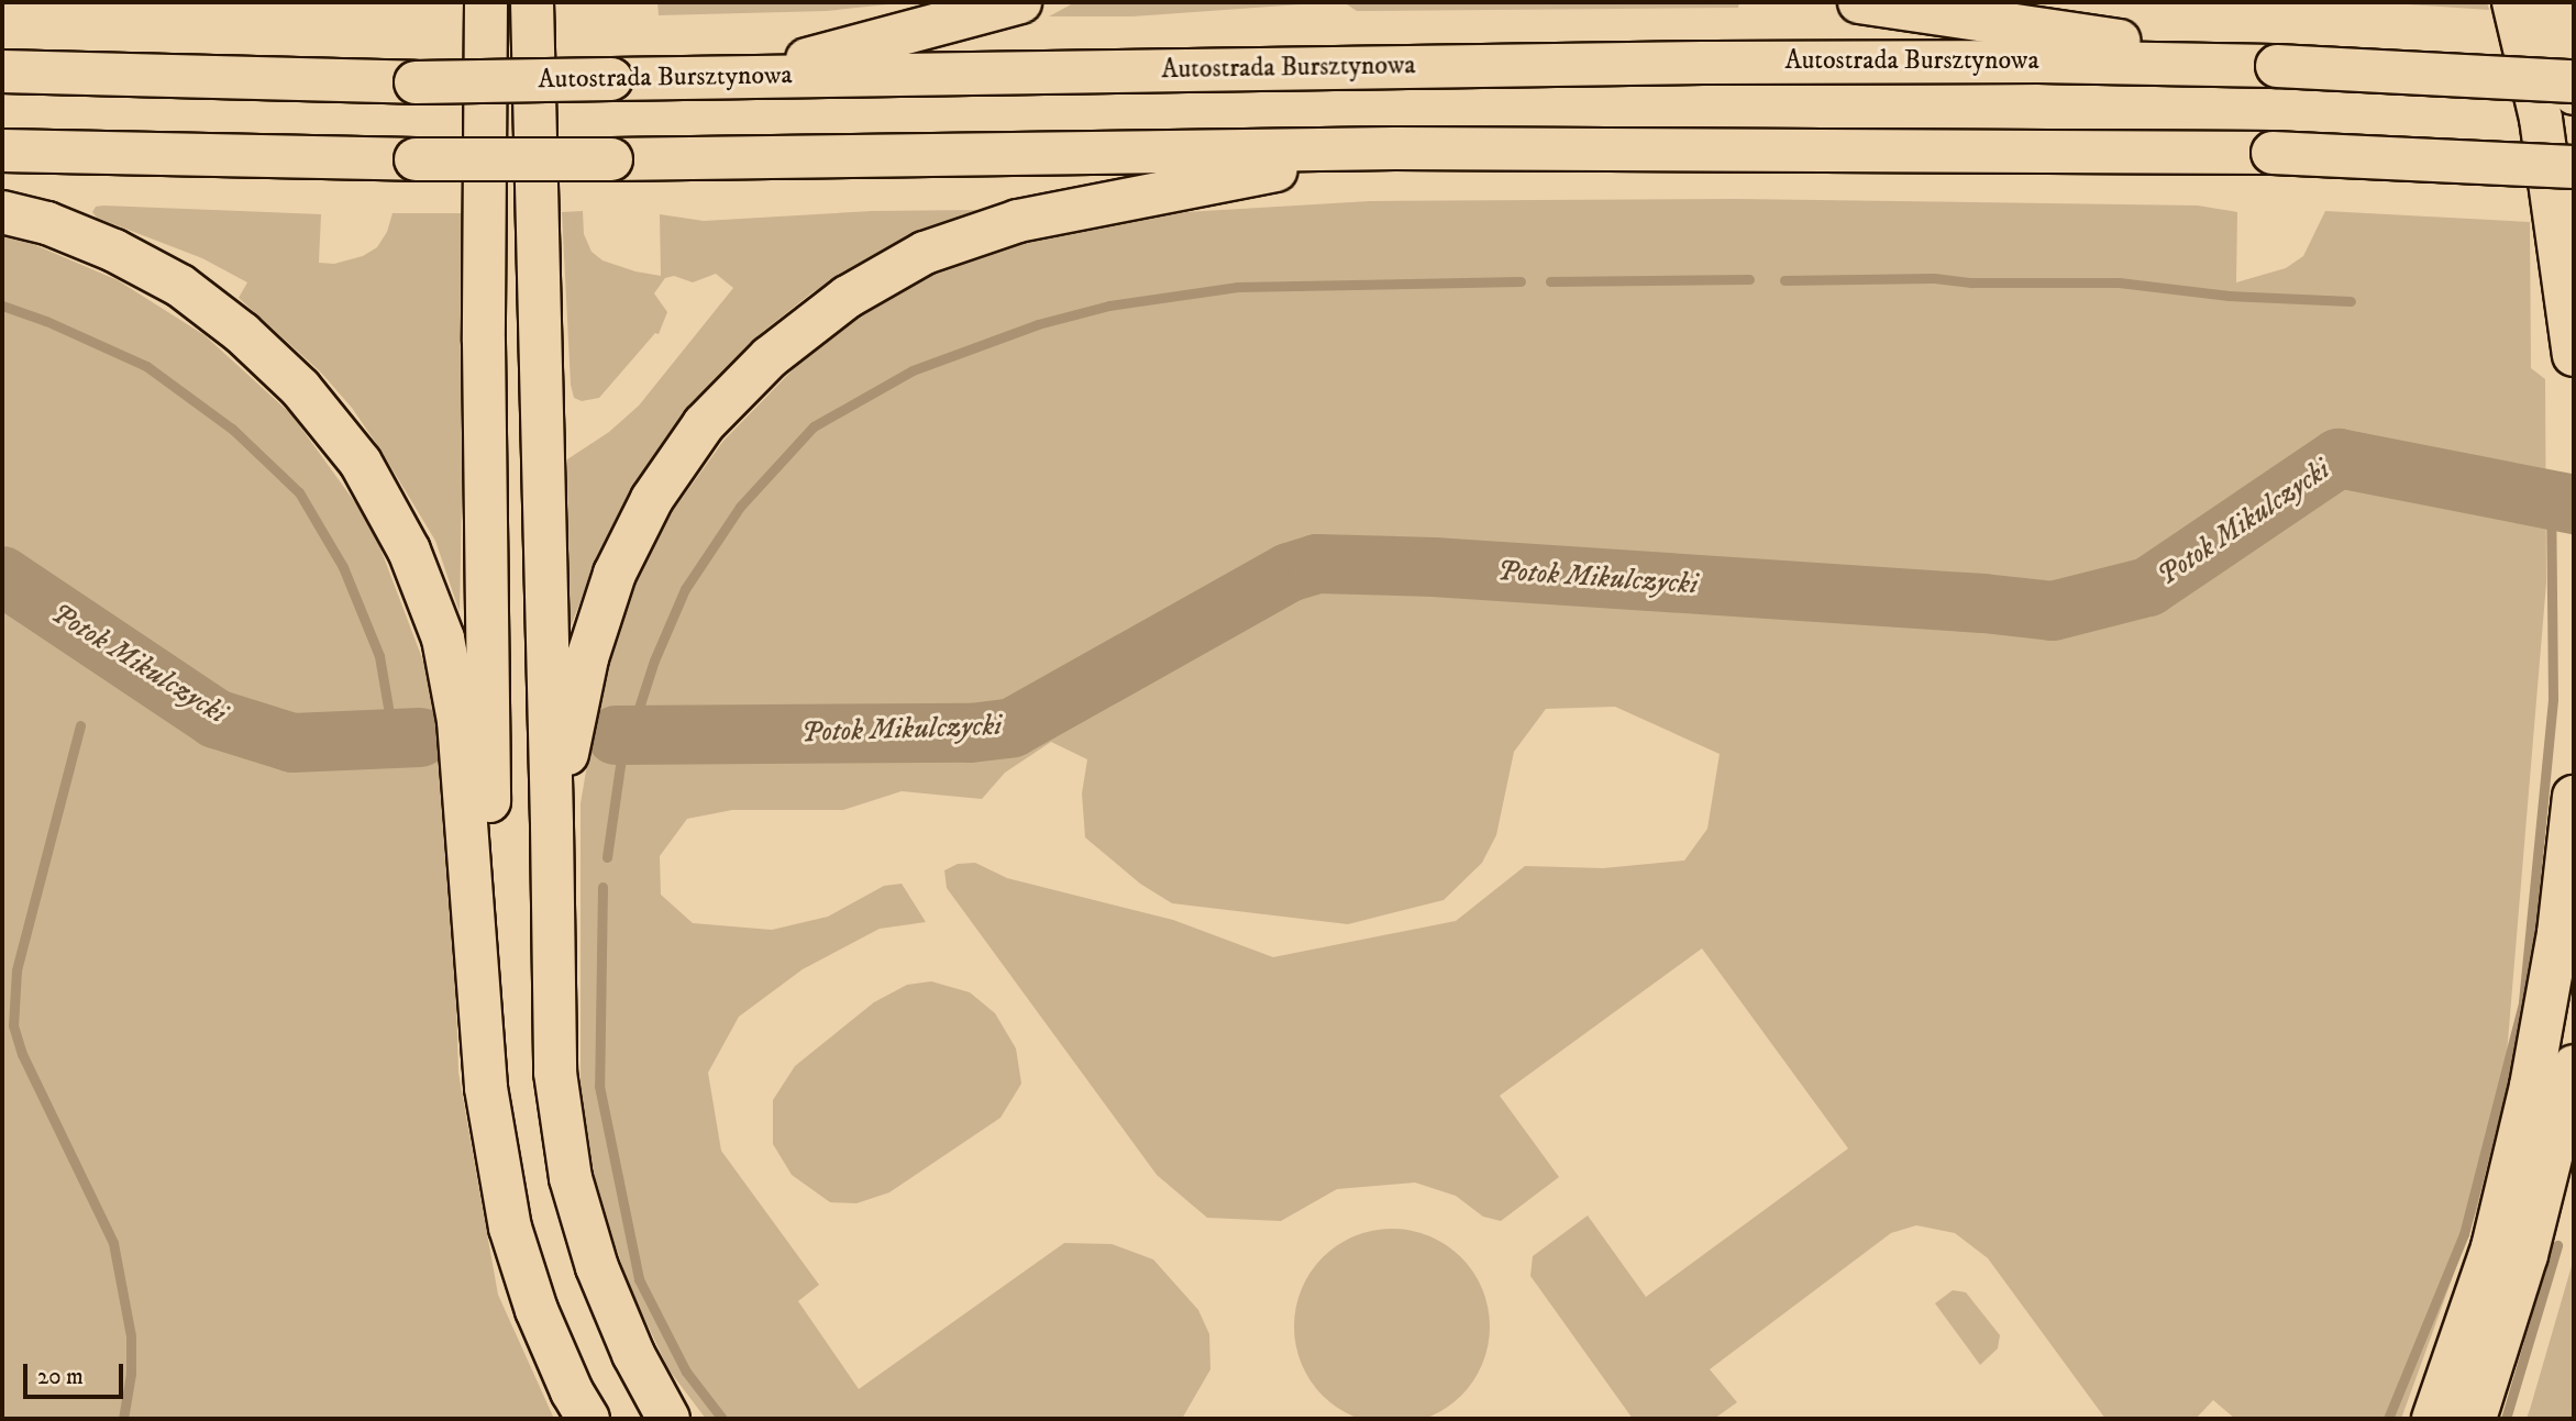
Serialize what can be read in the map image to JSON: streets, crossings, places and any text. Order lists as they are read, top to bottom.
{
  "streets": {
    "main road": ["Autostrada Bursztynowa"]
  },
  "water": ["Potok Mikulczycki"],
  "scale_bar": "20 m"
}
